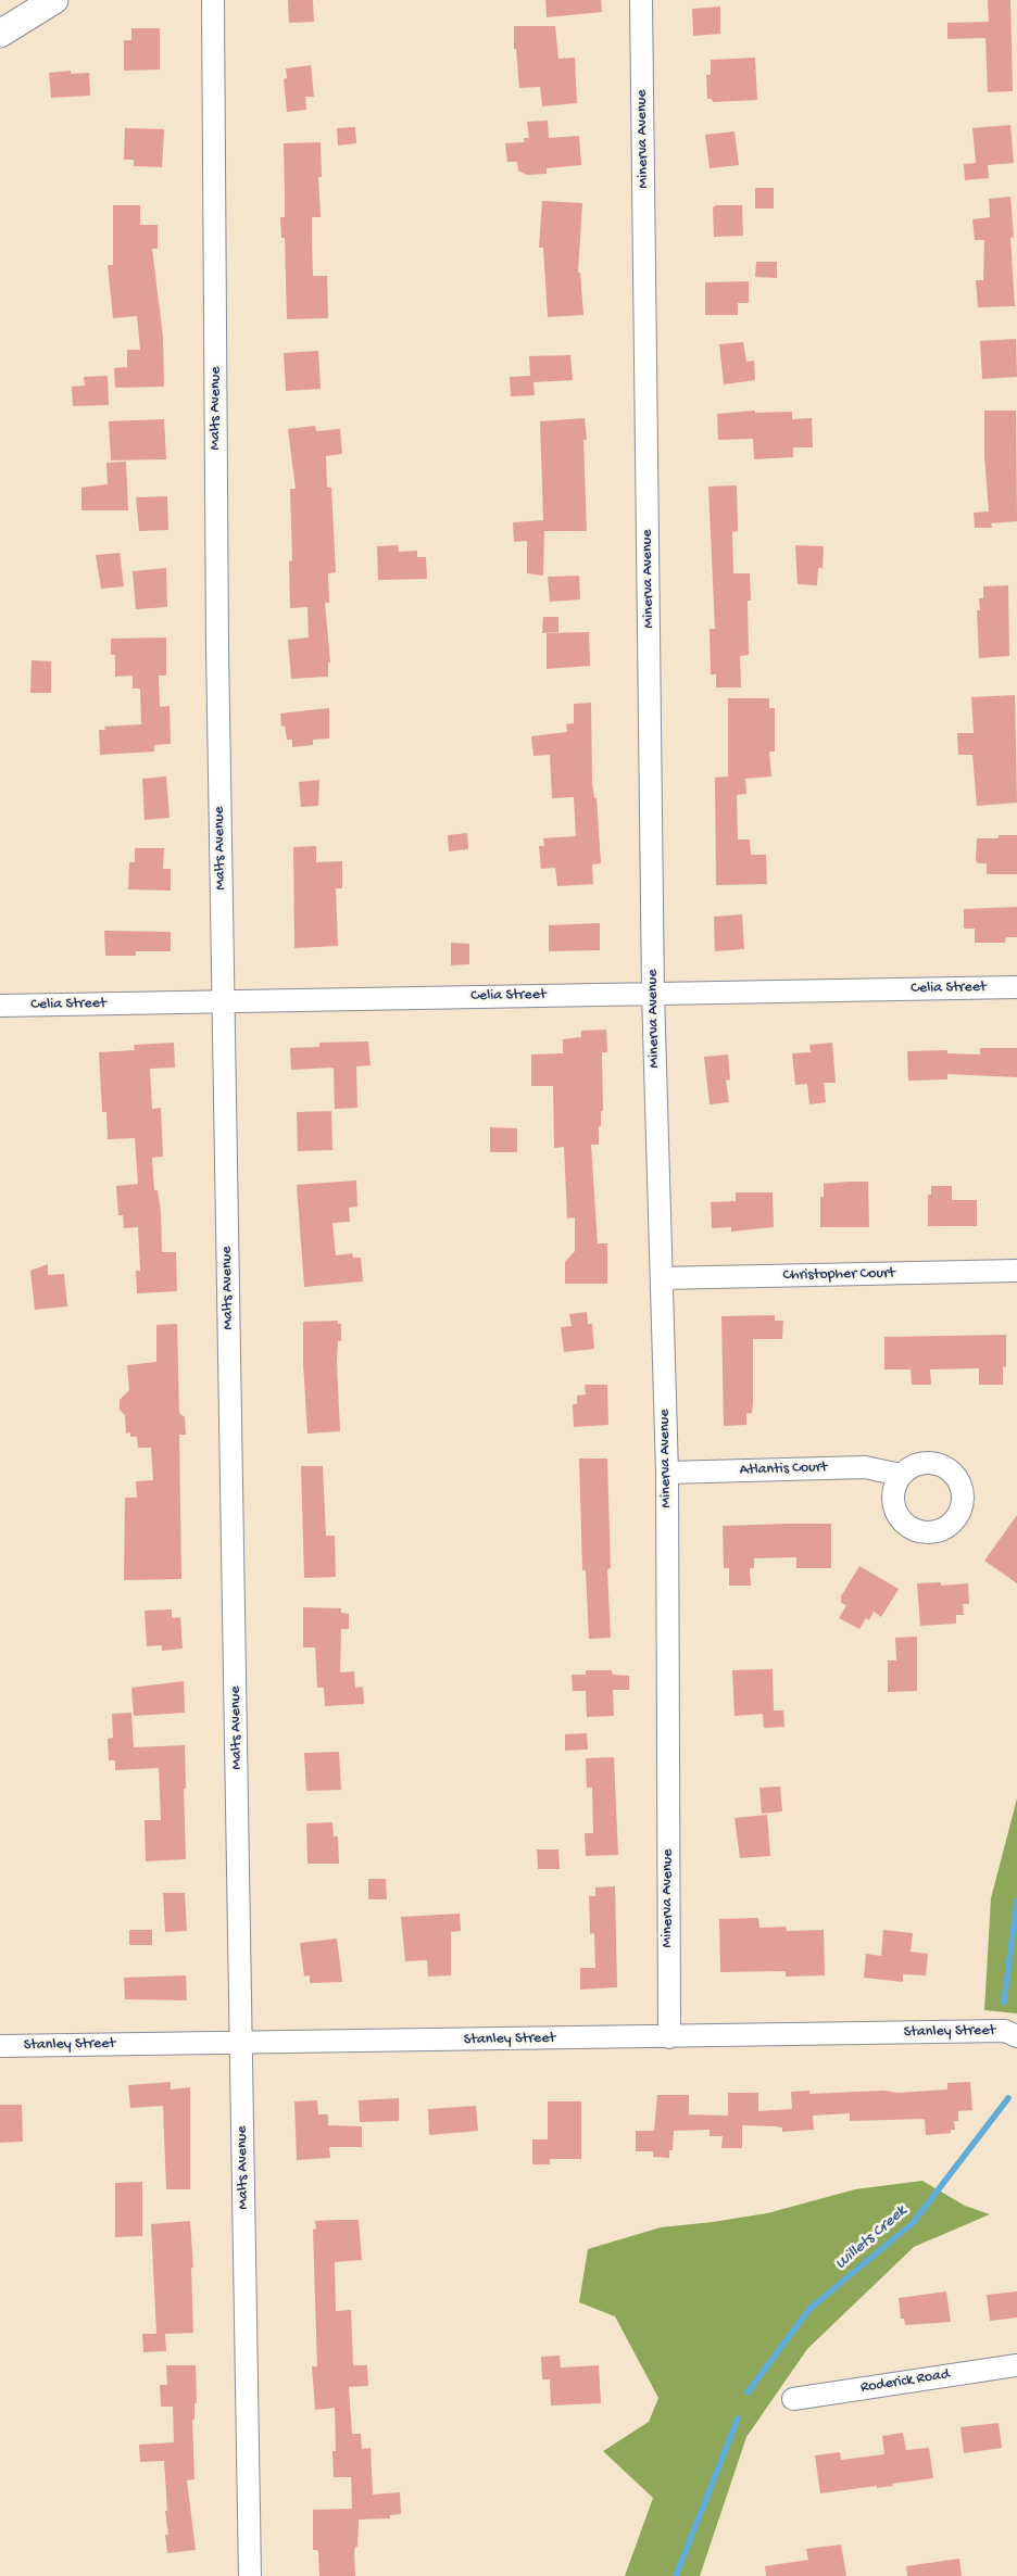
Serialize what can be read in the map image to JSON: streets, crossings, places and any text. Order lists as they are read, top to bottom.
{
  "streets": {
    "street": [
      "Minerva Avenue",
      "Malts Avenue",
      "Celia Street",
      "Christopher Court",
      "Atlantis Court",
      "Stanley Street",
      "Roderick Road"
    ]
  },
  "crossings": [
    ["Minerva Avenue", "Celia Street"],
    ["Minerva Avenue", "Christopher Court"],
    ["Minerva Avenue", "Atlantis Court"],
    ["Minerva Avenue", "Stanley Street"],
    ["Malts Avenue", "Celia Street"],
    ["Malts Avenue", "Stanley Street"]
  ],
  "water": ["Willets Creek"]
}
